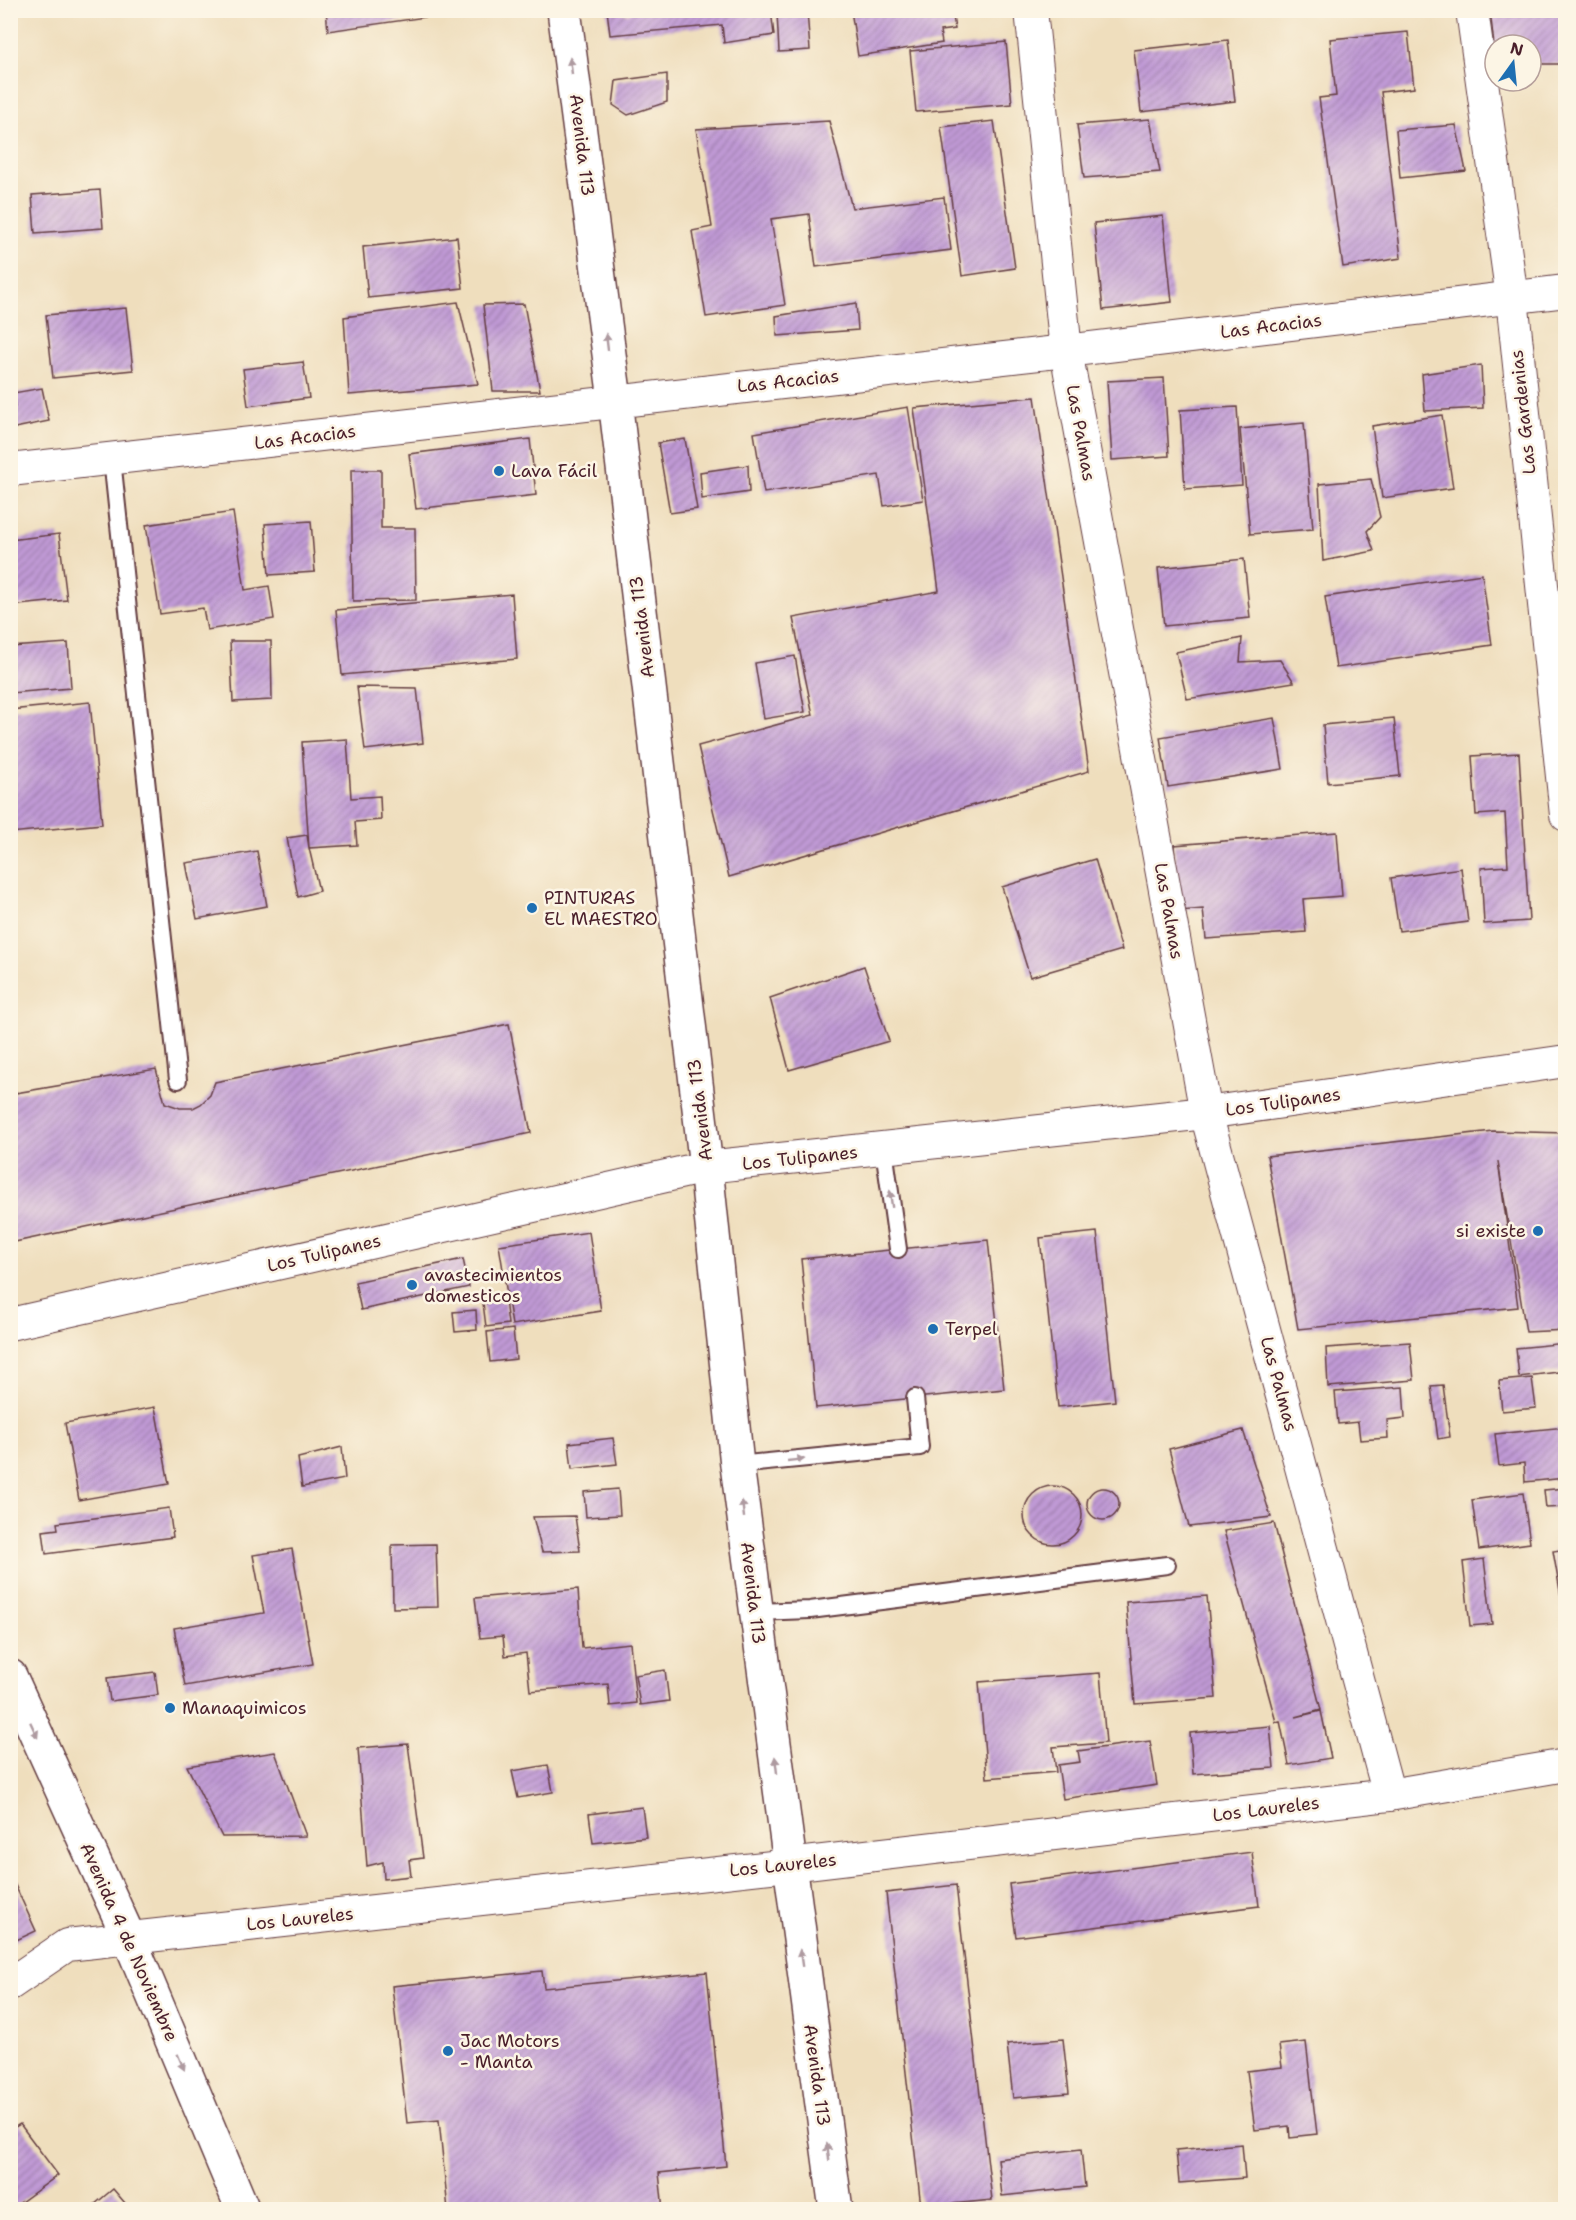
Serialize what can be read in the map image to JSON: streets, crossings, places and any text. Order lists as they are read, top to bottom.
{
  "streets": {
    "main road": ["Avenida 113", "Avenida 4 de Noviembre"],
    "street": [
      "Las Acacias",
      "Las Gardenias",
      "Las Palmas",
      "Los Tulipanes",
      "Los Laureles"
    ]
  },
  "crossings": [
    ["Avenida 113", "Las Acacias"],
    ["Avenida 113", "Los Tulipanes"],
    ["Avenida 113", "Los Laureles"],
    ["Las Acacias", "Las Gardenias"],
    ["Las Acacias", "Las Palmas"],
    ["Las Palmas", "Los Tulipanes"],
    ["Las Palmas", "Los Laureles"],
    ["Los Laureles", "Avenida 4 de Noviembre"]
  ],
  "one_way": ["Avenida 113", "Avenida 4 de Noviembre"],
  "places": [
    "Lava Fácil",
    "PINTURAS EL MAESTRO",
    "si existe",
    "avastecimientos domesticos",
    "Terpel",
    "Manaquimicos",
    "Jac Motors - Manta"
  ],
  "north": "top"
}
